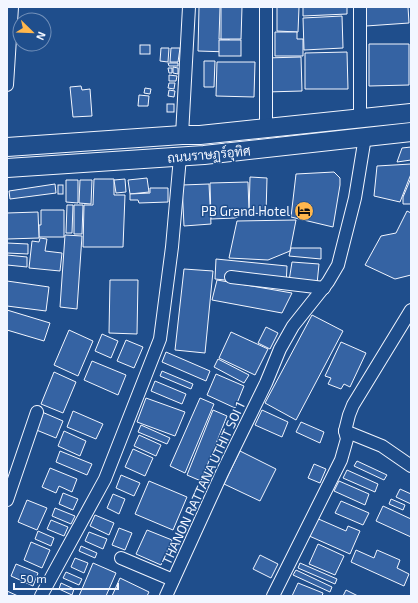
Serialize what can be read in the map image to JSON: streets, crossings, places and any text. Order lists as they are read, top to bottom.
{
  "streets": {
    "street": ["ถนนราษฏร์อุทิศ", "THANON RATTANA UTHIT SOI 1"]
  },
  "crossings": [
    ["ถนนราษฏร์อุทิศ", "THANON RATTANA UTHIT SOI 1"]
  ],
  "places": {
    "hotel": ["PB Grand Hotel"]
  },
  "scale_bar": "50 m",
  "north": "bottom right"
}
